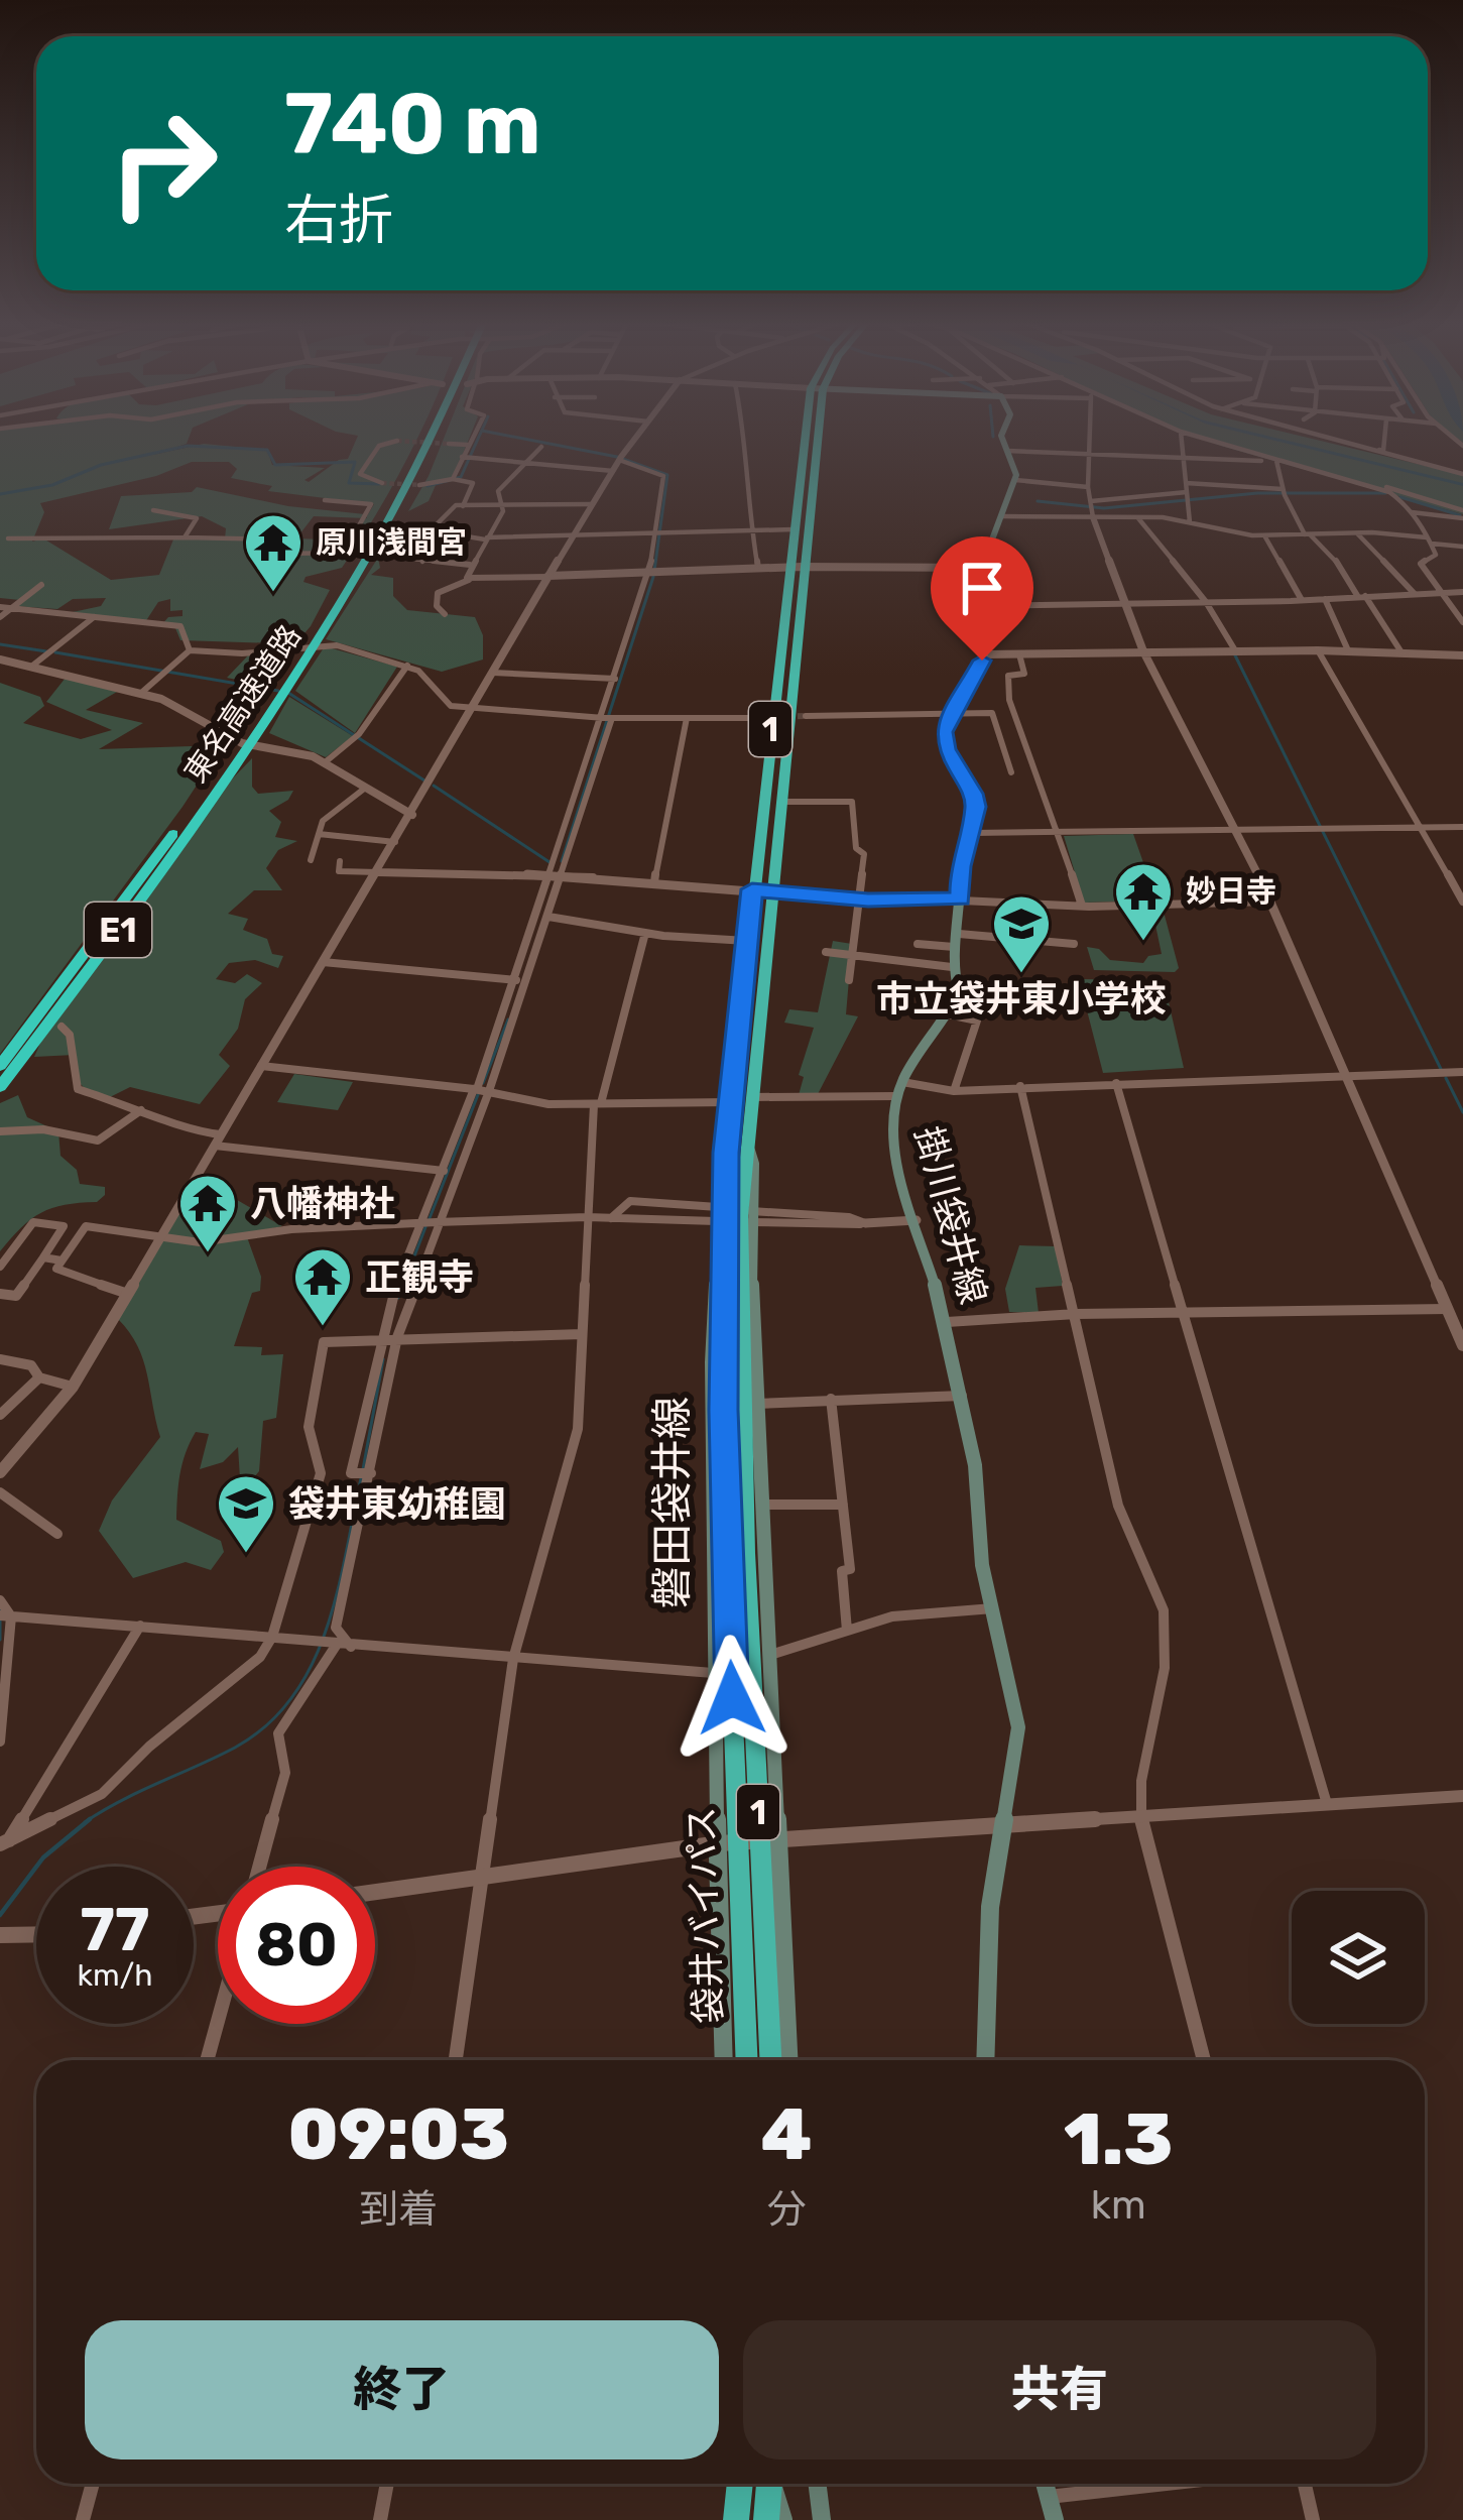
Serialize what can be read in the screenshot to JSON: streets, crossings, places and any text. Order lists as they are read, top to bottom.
{
  "streets": {
    "highway": [
      "東名高速道路",
      "1",
      "E1",
      "袋井バイパス"
    ],
    "main road": ["掛川袋井線", "磐田袋井線"]
  },
  "crossings": [
    ["磐田袋井線", "袋井バイパス"]
  ],
  "places": {
    "temple": [
      "原川浅間宮",
      "妙日寺",
      "八幡神社",
      "正観寺"
    ],
    "school or university": ["市立袋井東小学校", "袋井東幼稚園"]
  },
  "page": {
    "turn": ["740 m", "右折"],
    "speed": "77 km/h",
    "limit": "80",
    "eta": [
      "09:03",
      "到着",
      "4",
      "分",
      "1.3",
      "km"
    ],
    "buttons": ["終了", "共有"]
  }
}
